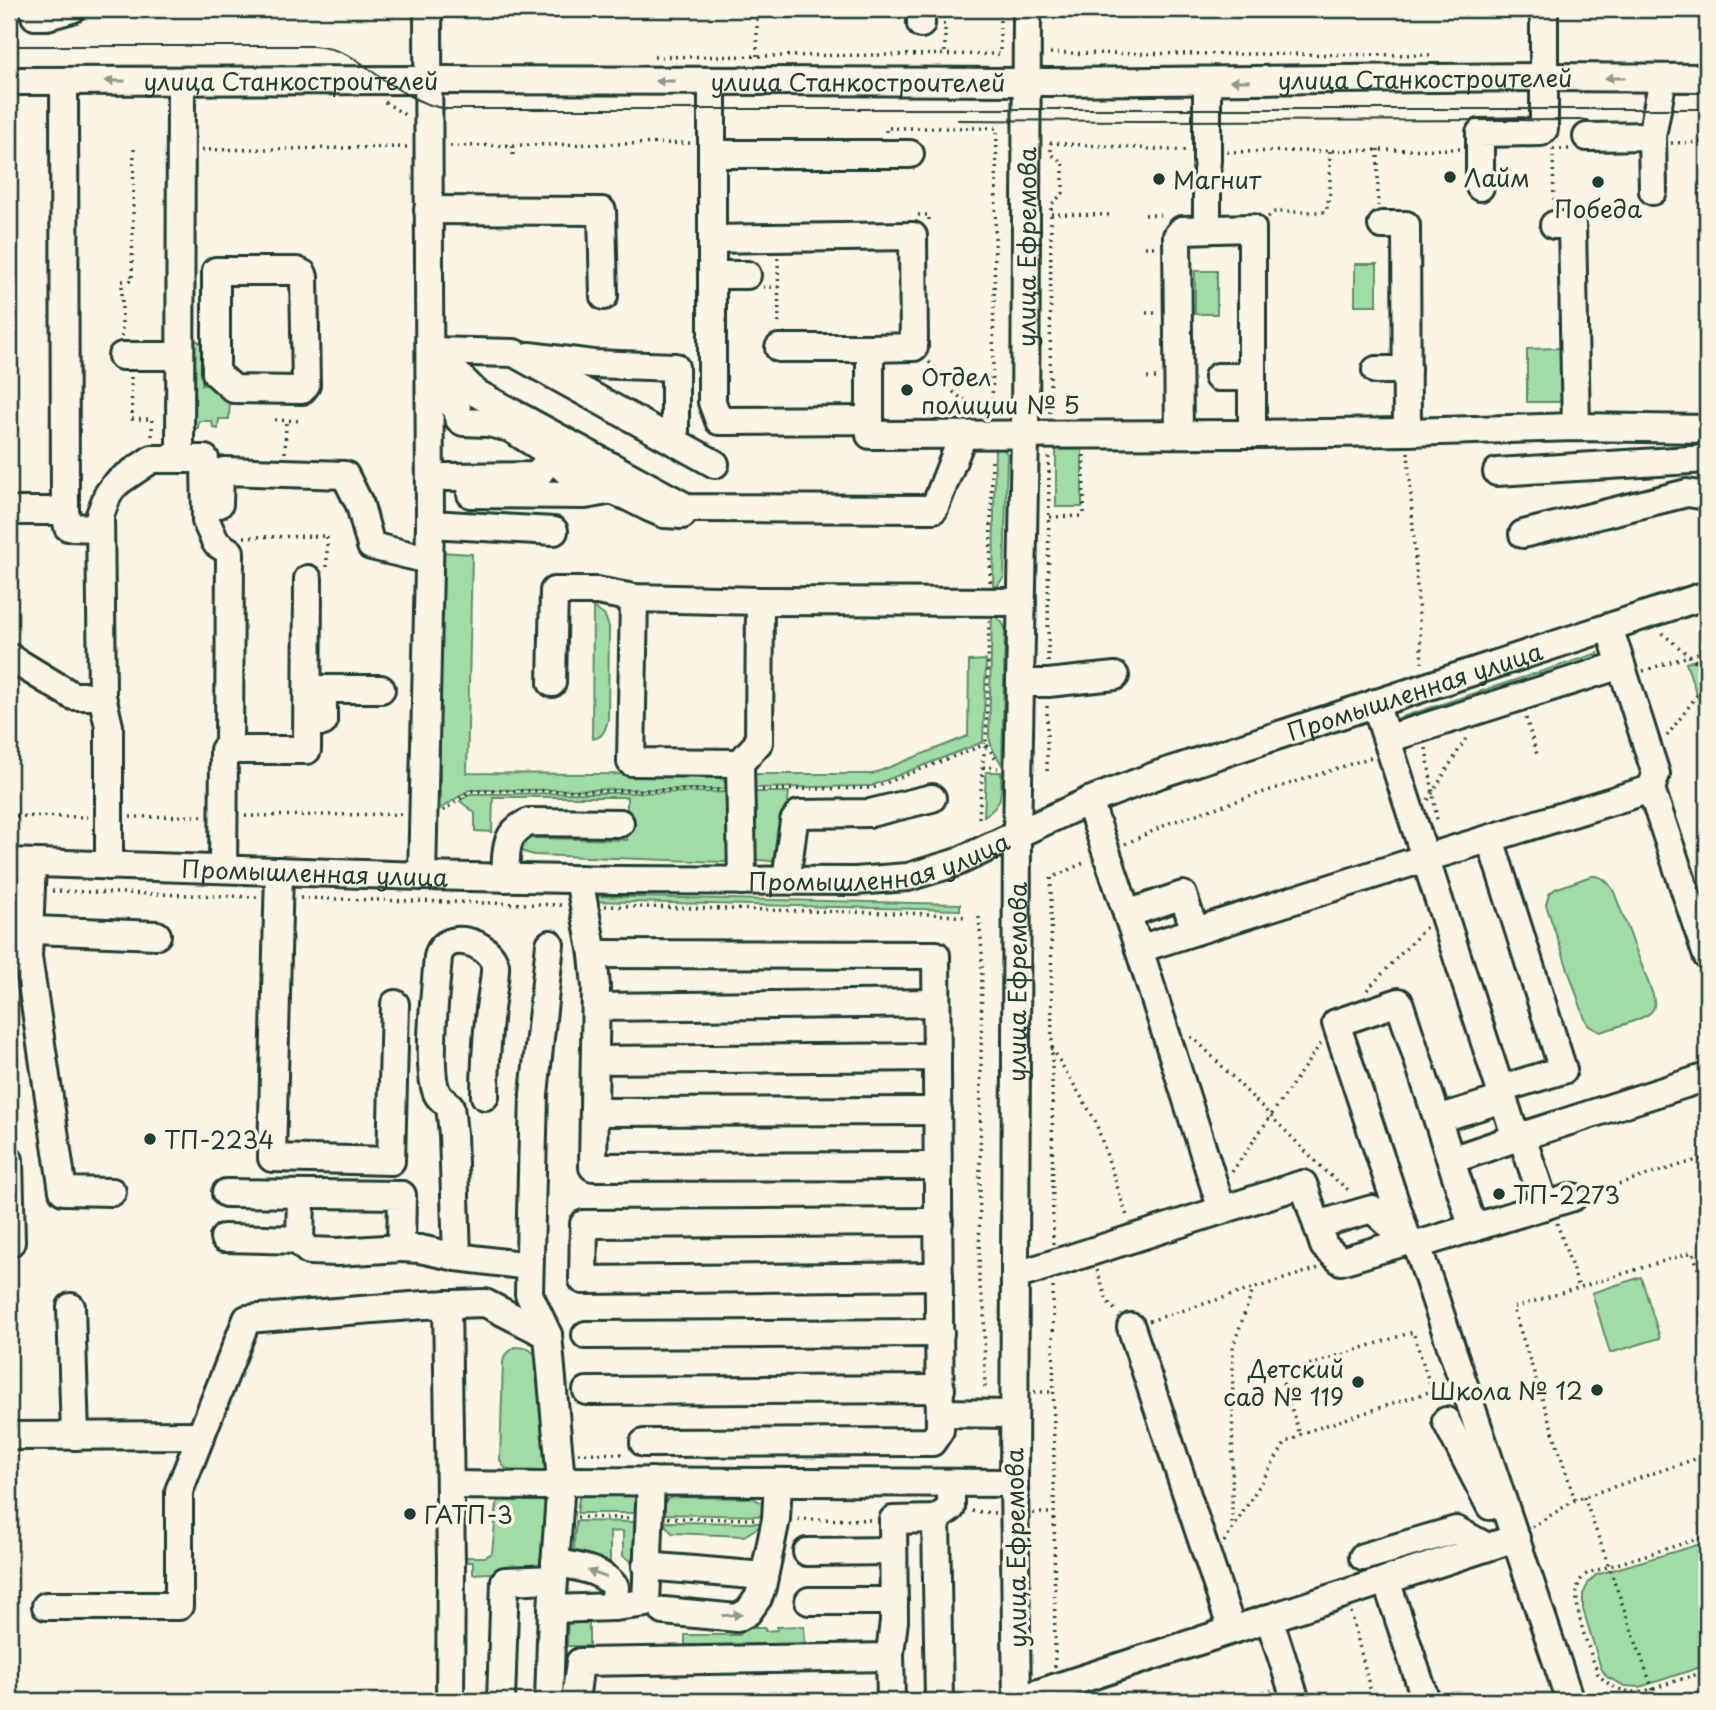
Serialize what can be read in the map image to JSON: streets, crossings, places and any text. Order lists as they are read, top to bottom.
{
  "streets": {
    "street": ["улица Станкостроителей", "улица Ефремова", "Промышленная улица"]
  },
  "crossings": [
    ["улица Станкостроителей", "улица Ефремова"],
    ["улица Ефремова", "Промышленная улица"]
  ],
  "one_way": ["улица Станкостроителей"],
  "places": [
    "Лайм",
    "Магнит",
    "Победа",
    "Отдел полиции № 5",
    "ТП-2234",
    "ТП-2273",
    "Детский сад № 119",
    "Школа № 12",
    "ГАТП-3"
  ]
}
